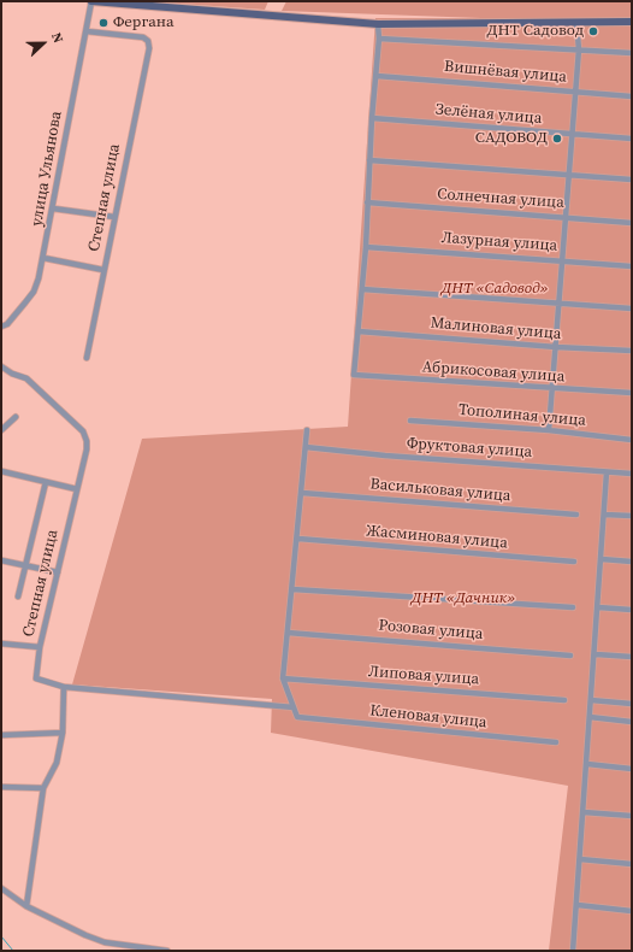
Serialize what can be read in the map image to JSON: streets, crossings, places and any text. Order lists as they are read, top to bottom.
{
  "streets": {
    "street": [
      "Вишнёвая улица",
      "Зелёная улица",
      "улица Ульянова",
      "Степная улица",
      "Солнечная улица",
      "Лазурная улица",
      "Малиновая улица",
      "Абрикосовая улица",
      "Тополиная улица",
      "Фруктовая улица",
      "Васильковая улица",
      "Жасминовая улица",
      "Розовая улица",
      "Липовая улица",
      "Кленовая улица"
    ]
  },
  "crossings": [
    ["улица Ульянова", "Степная улица"],
    ["Малиновая улица", "Абрикосовая улица"]
  ],
  "parks": ["ДНТ «Садовод»", "ДНТ «Дачник»"],
  "places": ["Фергана", "ДНТ Садовод", "САДОВОД"],
  "north": "right"
}
